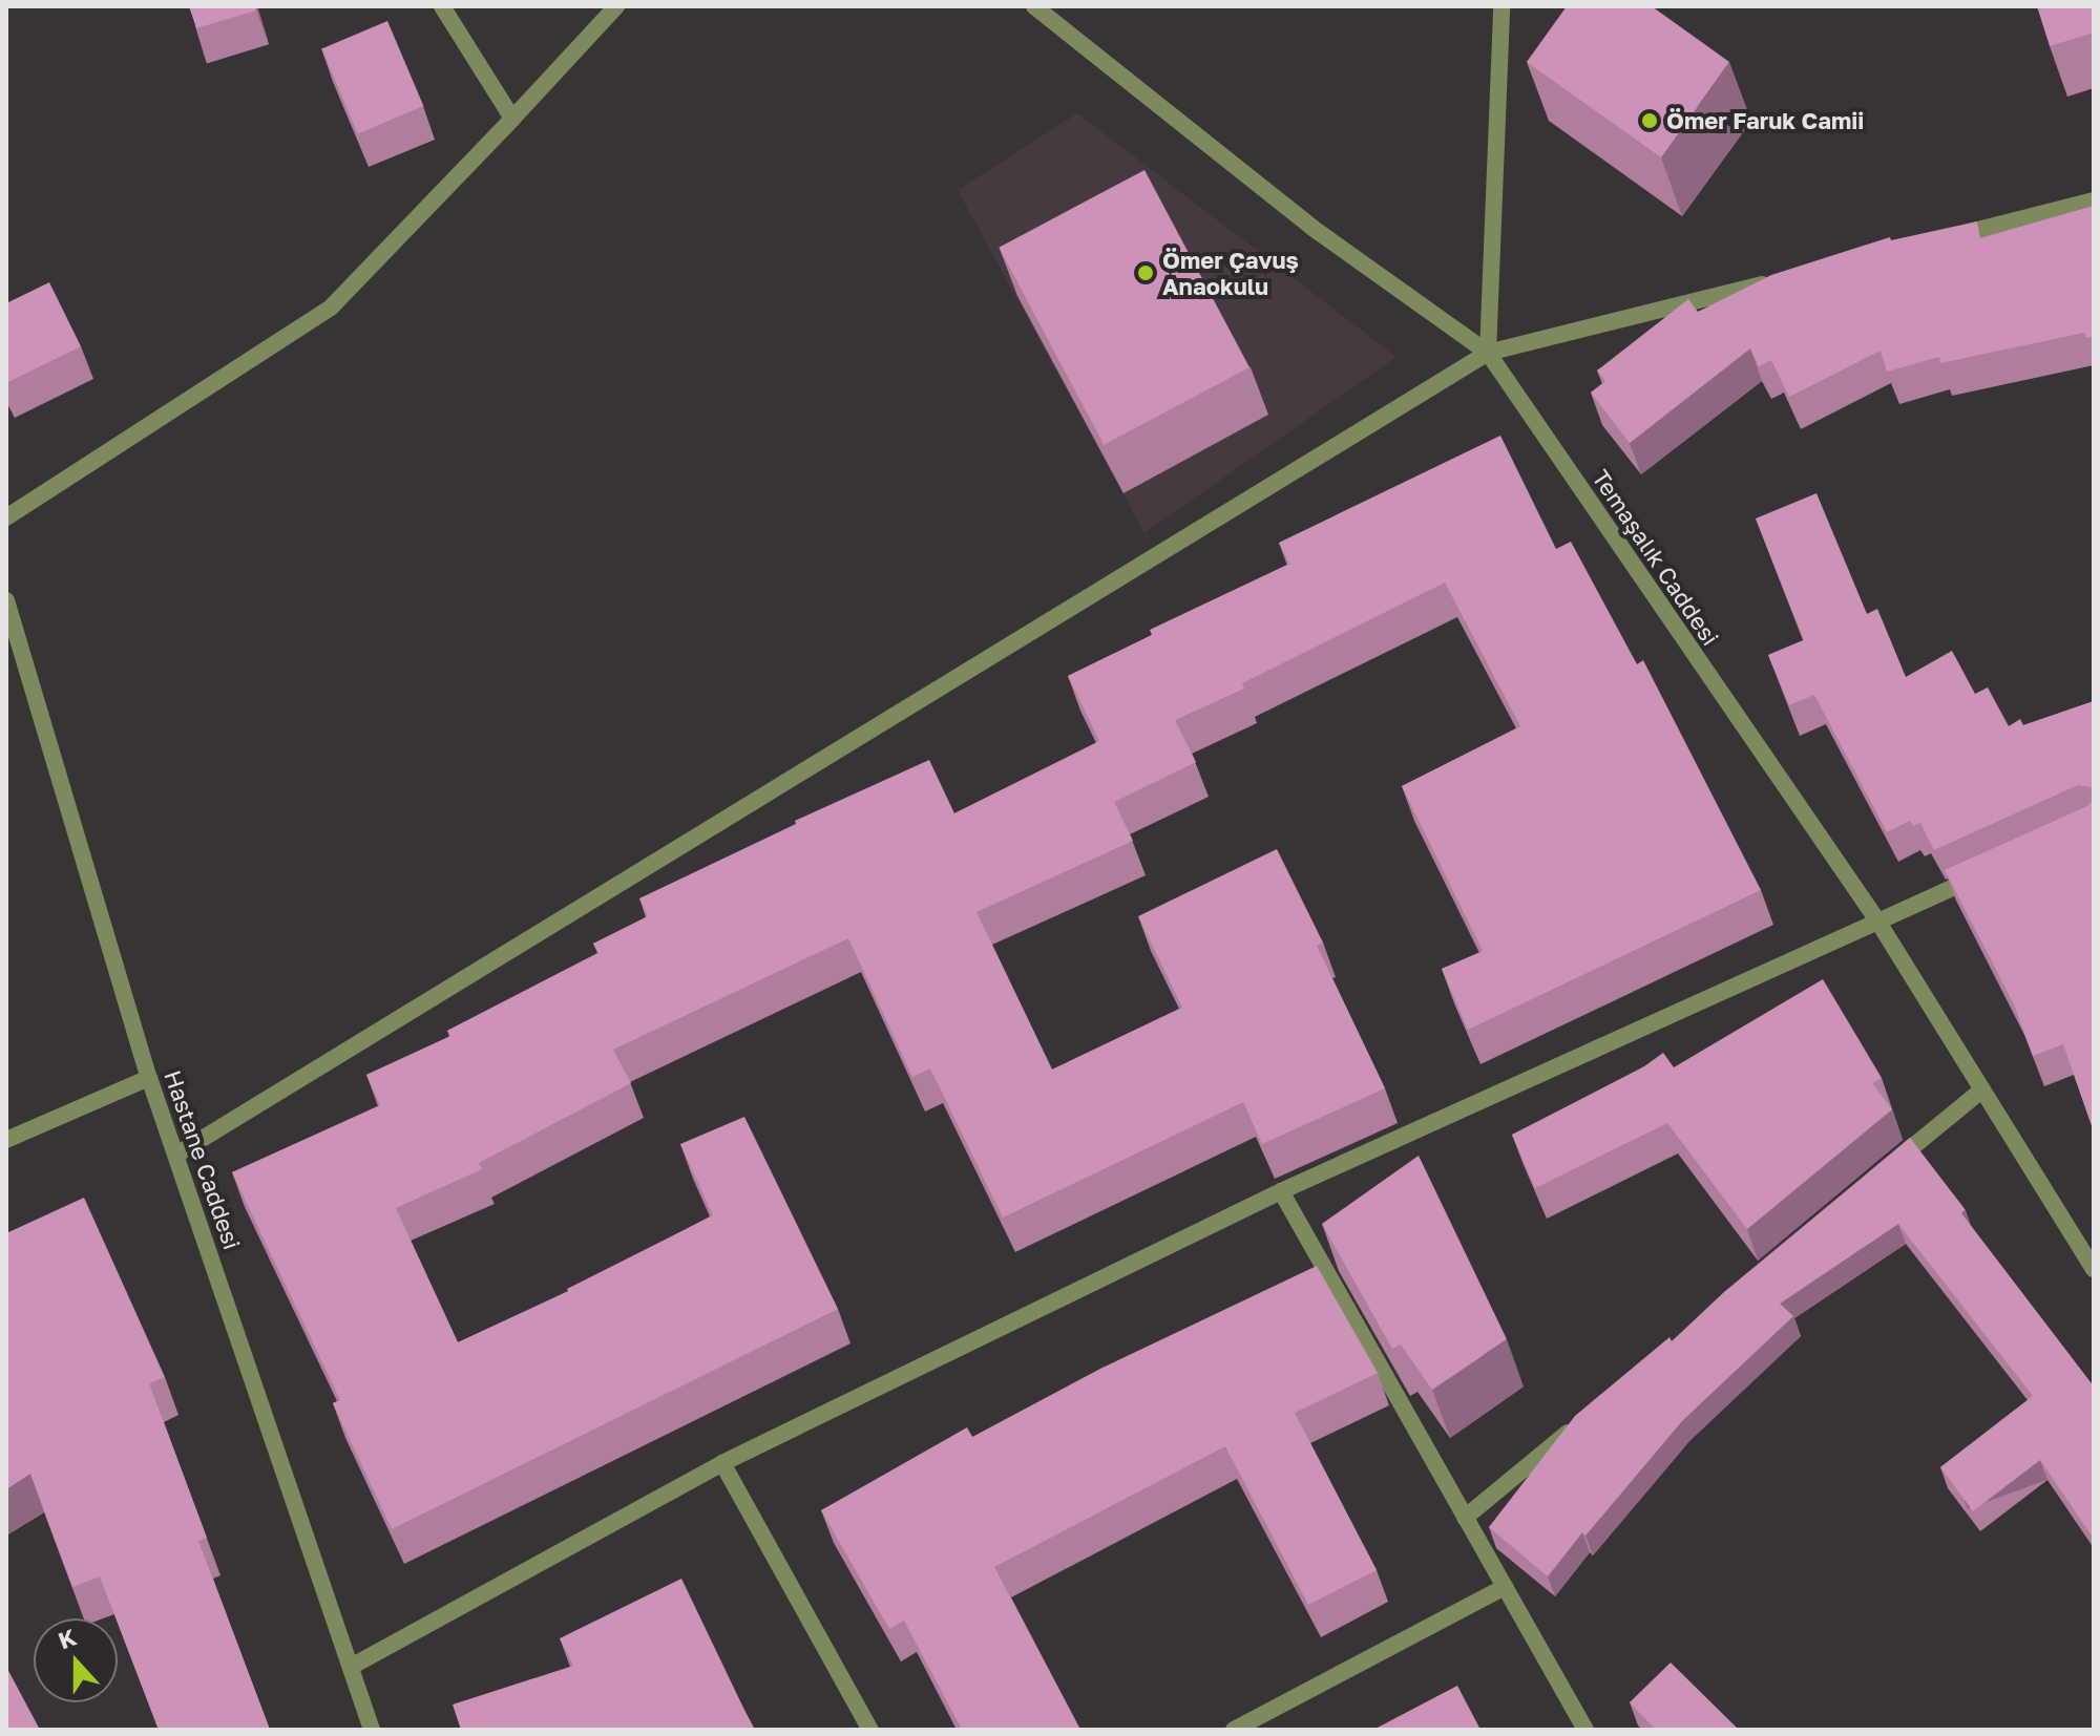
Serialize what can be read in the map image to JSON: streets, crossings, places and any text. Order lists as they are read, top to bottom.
{
  "streets": {
    "street": ["Temaşalık Caddesi", "Hastane Caddesi"]
  },
  "places": ["Ömer Faruk Camii", "Ömer Çavuş Anaokulu"],
  "north": "top"
}
